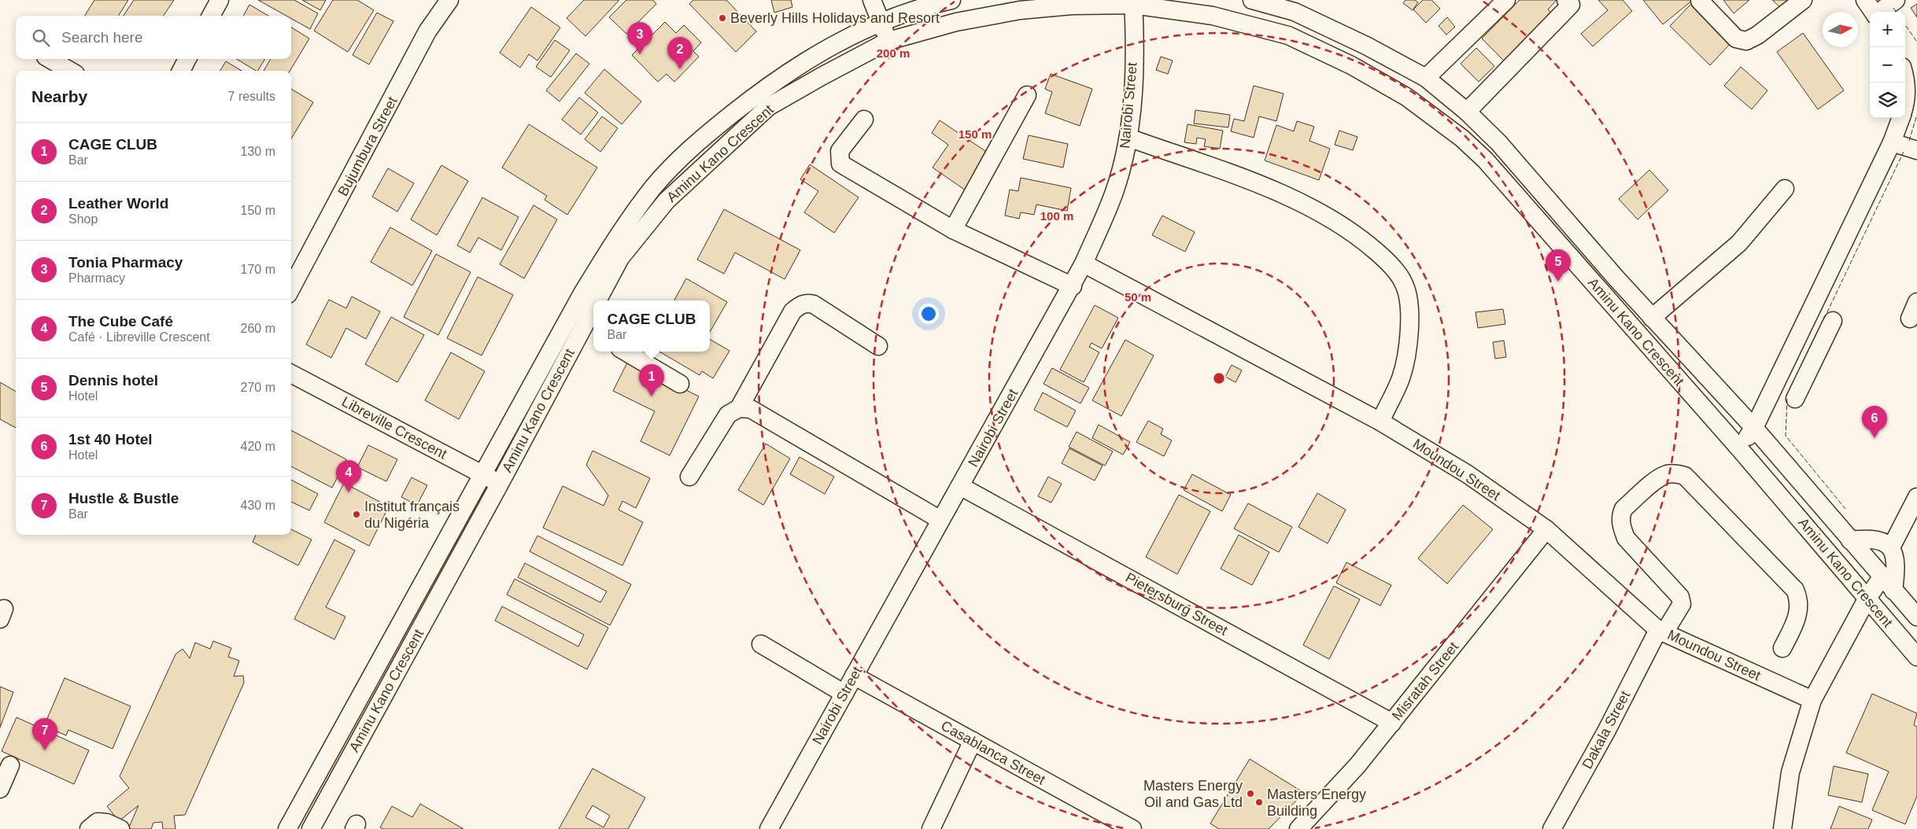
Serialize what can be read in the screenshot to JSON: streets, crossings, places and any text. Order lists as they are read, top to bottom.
{
  "streets": {
    "street": [
      "Nairobi Street",
      "Bujumbura Street",
      "Aminu Kano Crescent",
      "Libreville Crescent",
      "Moundou Street",
      "Pietersburg Street",
      "Misratah Street",
      "Dakala Street",
      "Casablanca Street"
    ]
  },
  "crossings": [
    ["Nairobi Street", "Aminu Kano Crescent"],
    ["Nairobi Street", "Moundou Street"],
    ["Nairobi Street", "Pietersburg Street"],
    ["Nairobi Street", "Casablanca Street"],
    ["Aminu Kano Crescent", "Libreville Crescent"],
    ["Moundou Street", "Misratah Street"],
    ["Moundou Street", "Dakala Street"],
    ["Pietersburg Street", "Misratah Street"]
  ],
  "places": [
    "Beverly Hills Holidays and Resort",
    "Institut français du Nigéria",
    "Masters Energy Oil and Gas Ltd",
    "Masters Energy Building"
  ],
  "north": "right",
  "page": {
    "map_buttons": ["+", "−"],
    "search": "Search here",
    "pins": [
      "3",
      "2",
      "5",
      "1",
      "6",
      "4",
      "7"
    ],
    "heading": ["Nearby", "7 results"],
    "list": [
      {
        "mark": "1",
        "name": "CAGE CLUB",
        "note": "Bar",
        "value": "130 m"
      },
      {
        "mark": "2",
        "name": "Leather World",
        "note": "Shop",
        "value": "150 m"
      },
      {
        "mark": "3",
        "name": "Tonia Pharmacy",
        "note": "Pharmacy",
        "value": "170 m"
      },
      {
        "mark": "4",
        "name": "The Cube Café",
        "note": "Café · Libreville Crescent",
        "value": "260 m"
      },
      {
        "mark": "5",
        "name": "Dennis hotel",
        "note": "Hotel",
        "value": "270 m"
      },
      {
        "mark": "6",
        "name": "1st 40 Hotel",
        "note": "Hotel",
        "value": "420 m"
      },
      {
        "mark": "7",
        "name": "Hustle & Bustle",
        "note": "Bar",
        "value": "430 m"
      }
    ],
    "popup": ["CAGE CLUB", "Bar"]
  },
  "rings": [
    "200 m",
    "150 m",
    "100 m",
    "50 m"
  ]
}
